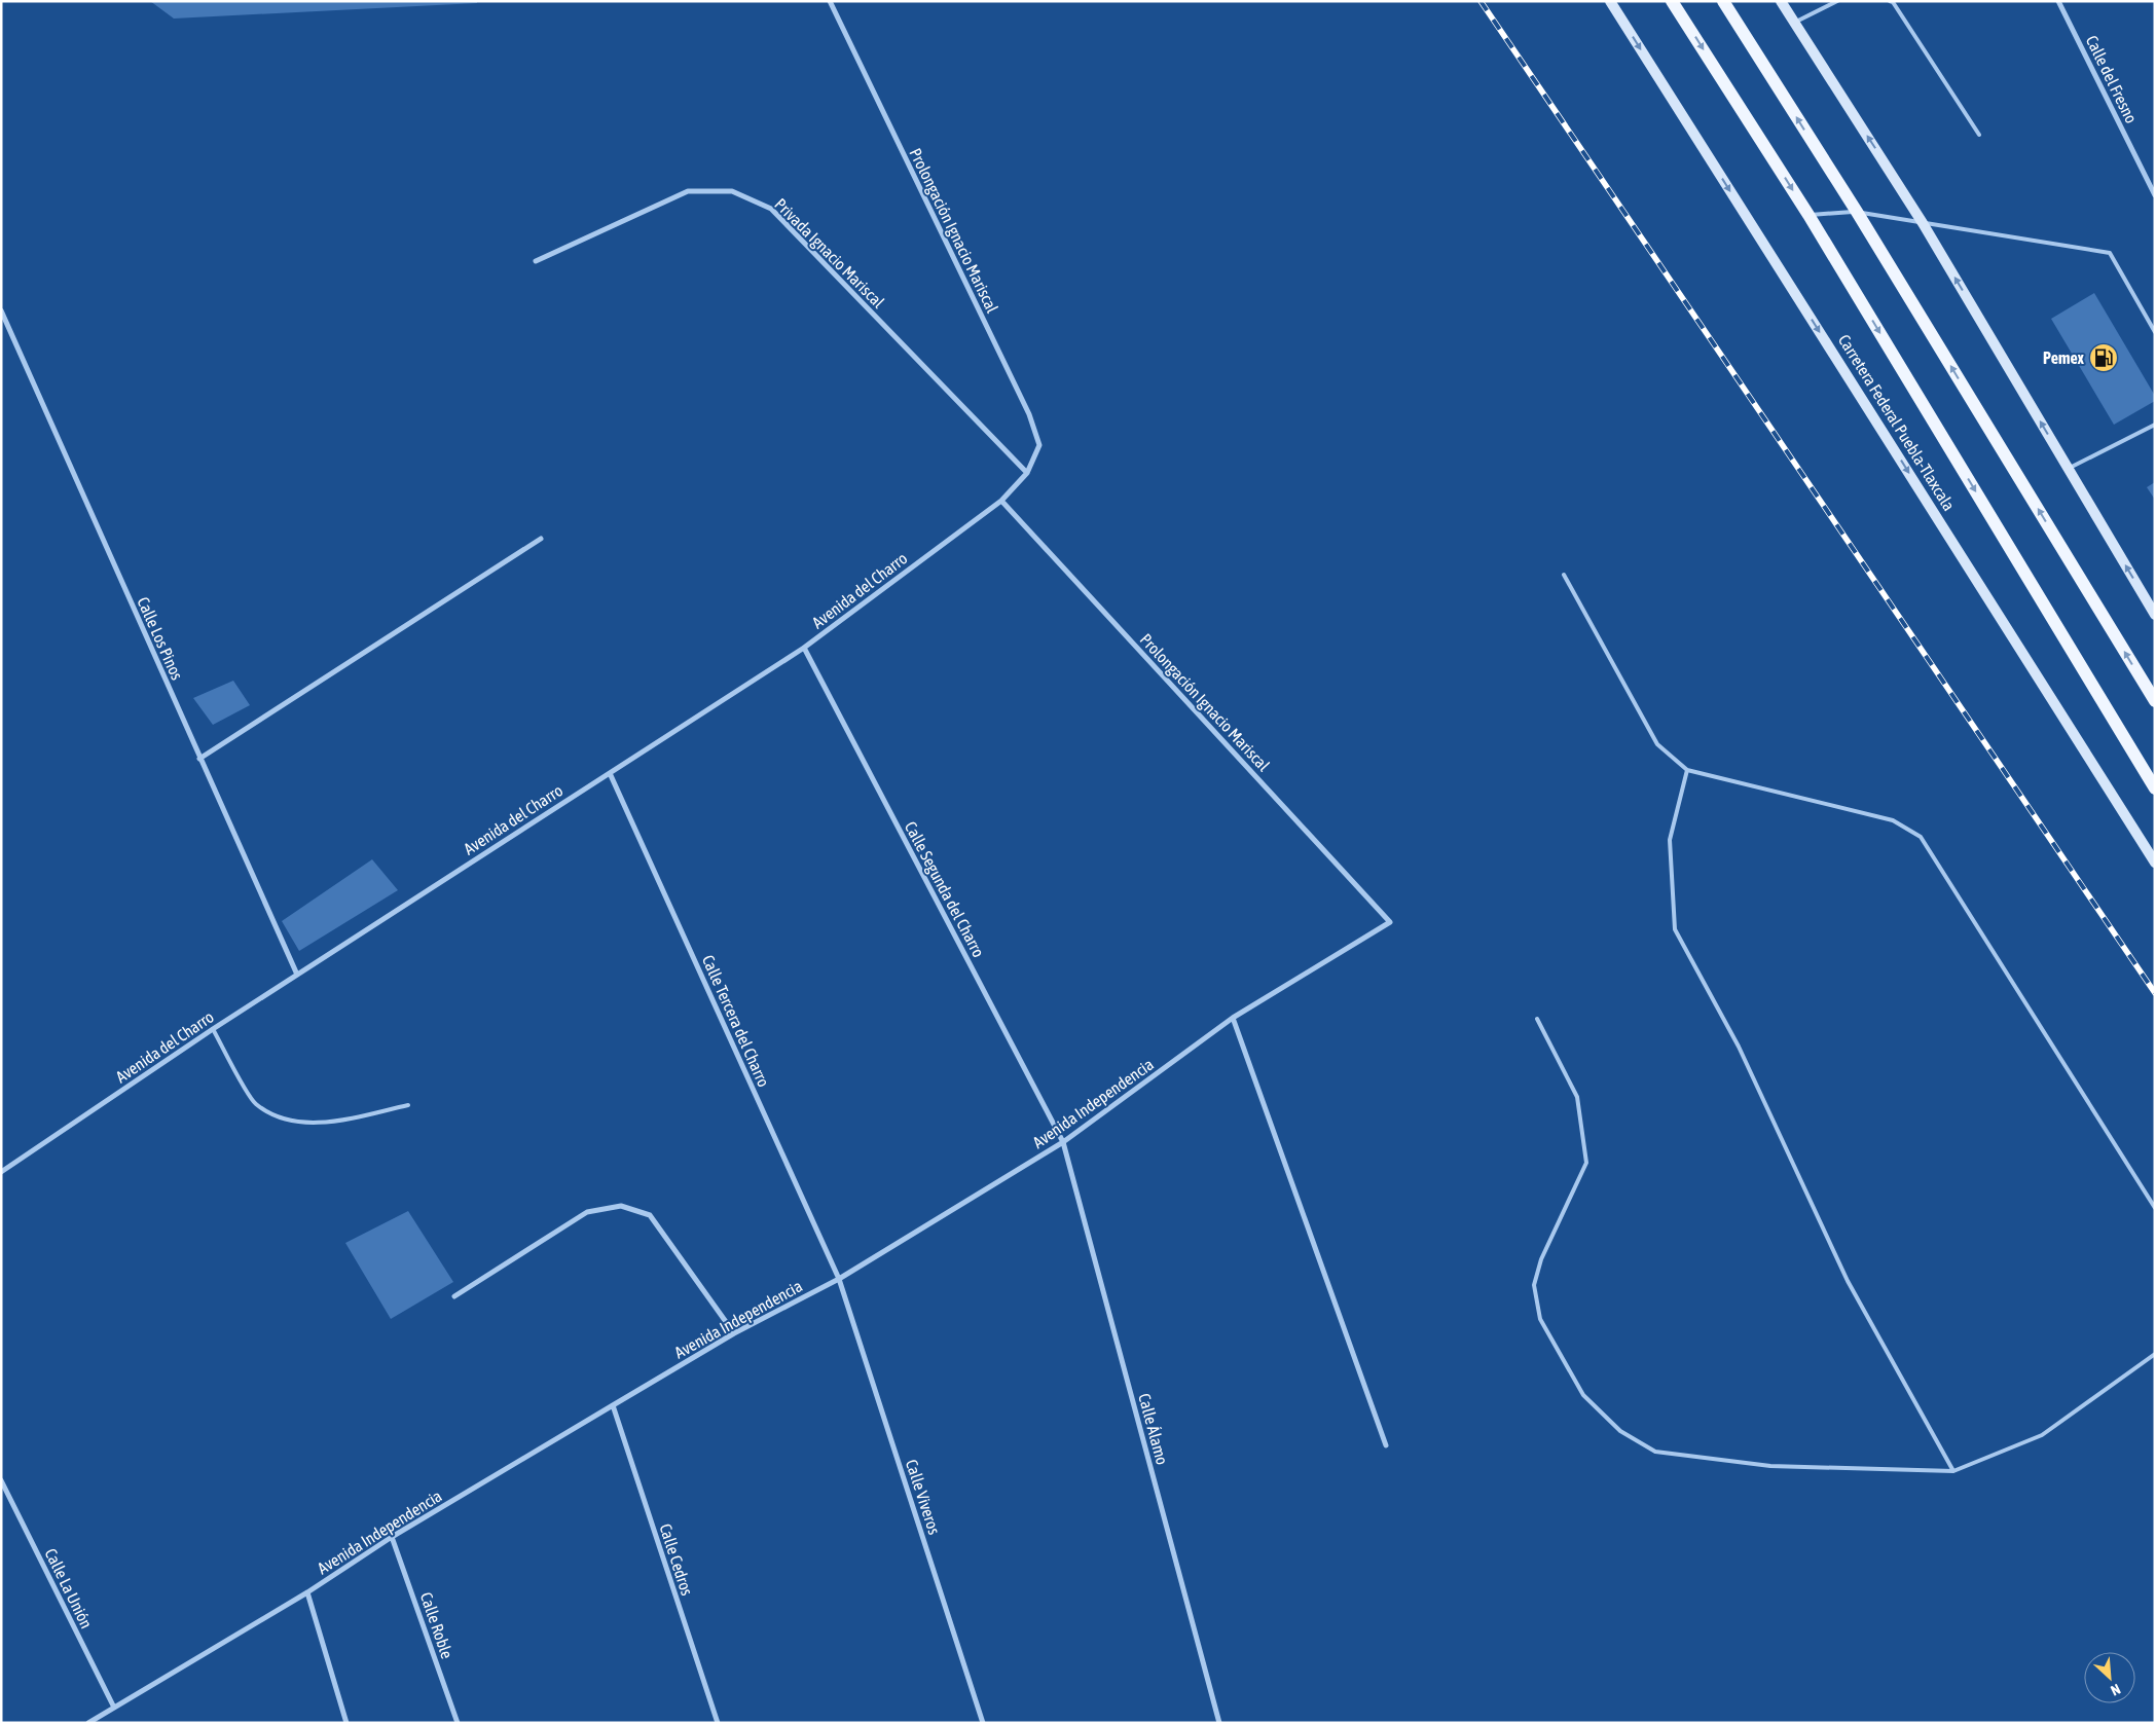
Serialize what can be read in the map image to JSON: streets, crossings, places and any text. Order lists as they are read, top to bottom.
{
  "streets": {
    "main road": ["Carretera Federal Puebla-Tlaxcala"],
    "street": [
      "Calle del Fresno",
      "Prolongación Ignacio Mariscal",
      "Privada Ignacio Mariscal",
      "Avenida del Charro",
      "Calle Los Pinos",
      "Calle Segunda del Charro",
      "Calle Tercera del Charro",
      "Avenida Independencia",
      "Calle Álamo",
      "Calle Viveros",
      "Calle Cedros",
      "Calle La Unión",
      "Calle Roble"
    ]
  },
  "crossings": [
    ["Prolongación Ignacio Mariscal", "Privada Ignacio Mariscal"],
    ["Prolongación Ignacio Mariscal", "Avenida del Charro"],
    ["Prolongación Ignacio Mariscal", "Avenida Independencia"],
    ["Privada Ignacio Mariscal", "Avenida del Charro"],
    ["Avenida del Charro", "Calle Los Pinos"],
    ["Avenida del Charro", "Calle Segunda del Charro"],
    ["Avenida del Charro", "Calle Tercera del Charro"],
    ["Calle Segunda del Charro", "Avenida Independencia"],
    ["Calle Segunda del Charro", "Calle Álamo"],
    ["Calle Tercera del Charro", "Avenida Independencia"],
    ["Calle Tercera del Charro", "Calle Viveros"],
    ["Avenida Independencia", "Calle Álamo"],
    ["Avenida Independencia", "Calle Viveros"],
    ["Avenida Independencia", "Calle Cedros"],
    ["Avenida Independencia", "Calle La Unión"],
    ["Avenida Independencia", "Calle Roble"]
  ],
  "places": {
    "fuel station": ["Pemex"]
  },
  "north": "bottom right"
}
